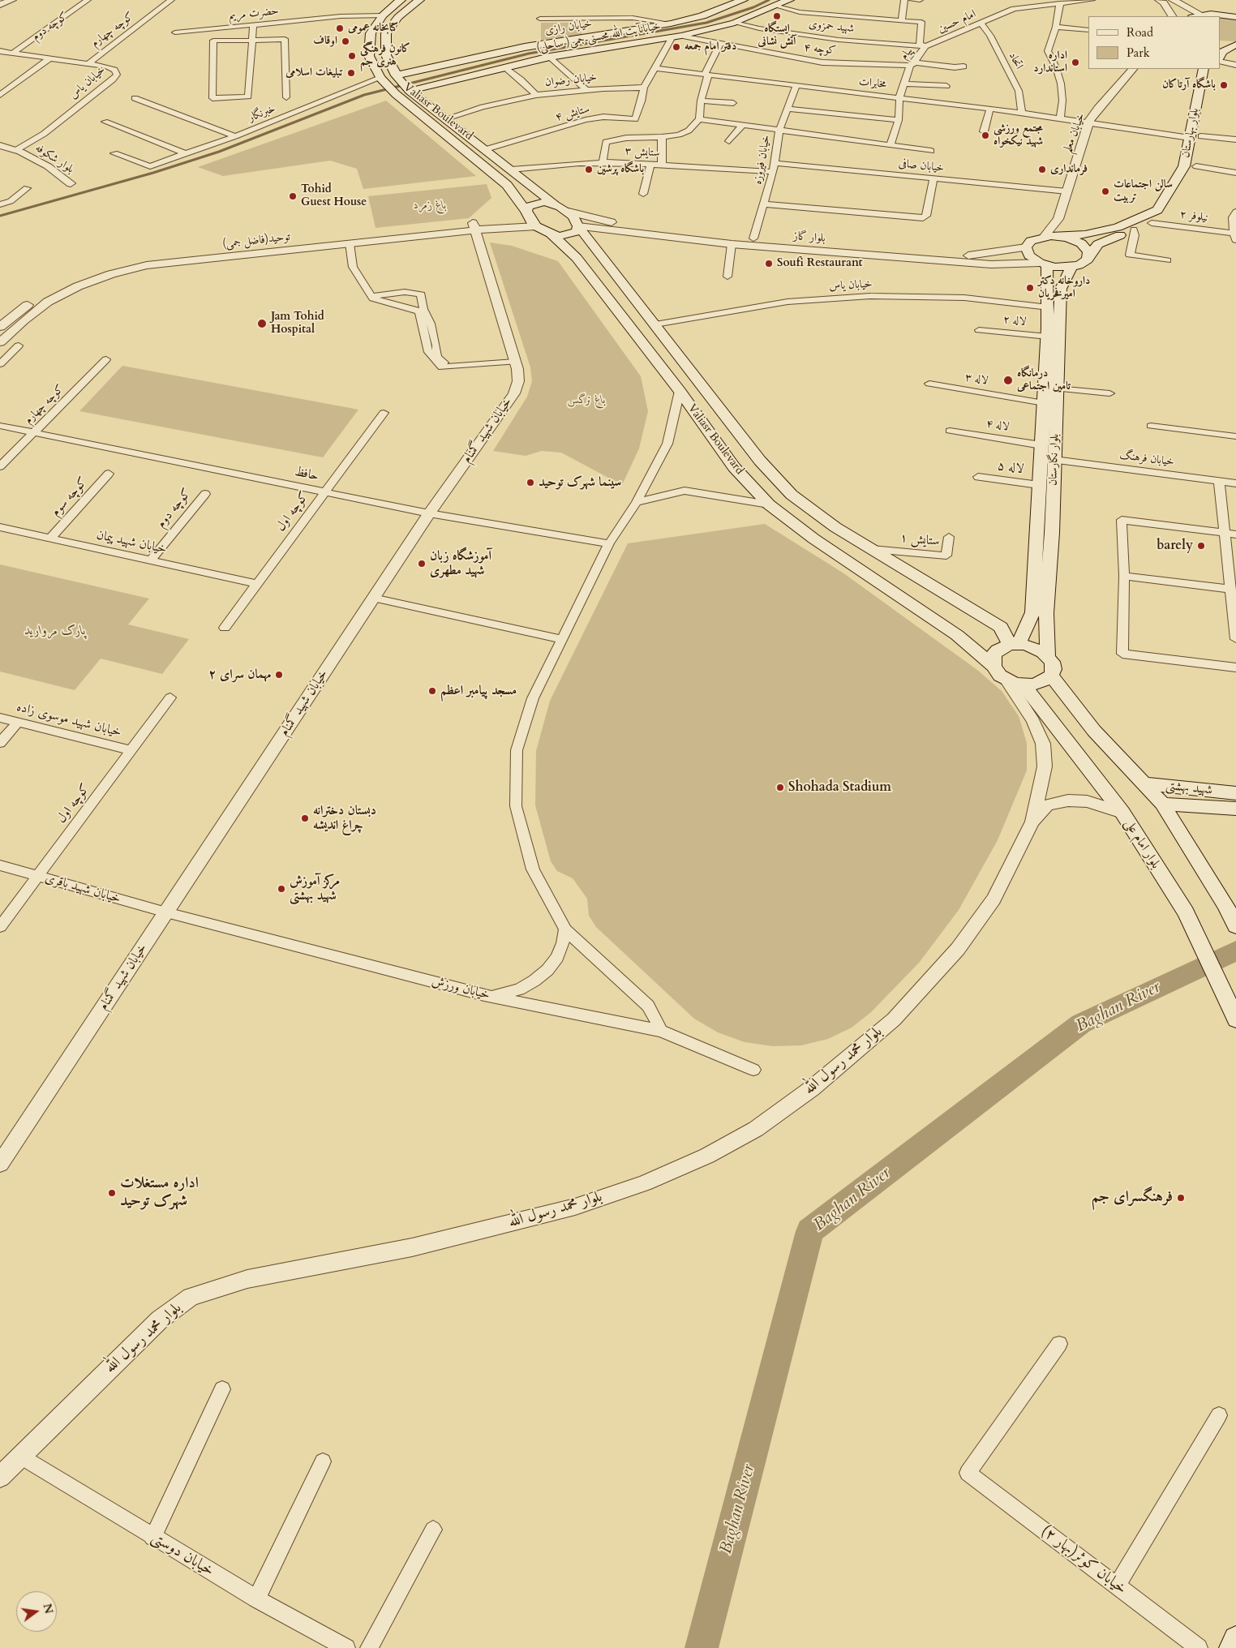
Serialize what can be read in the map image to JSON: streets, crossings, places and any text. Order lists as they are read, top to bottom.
{
  "streets": {
    "main road": [
      "خیابان رازی",
      "خیابانآیت الله محسنی جمی( ساحلی)",
      "Valiasr Boulevard",
      "بلوار بهارستان",
      "بلوار نگارستان",
      "شهید بهشتی",
      "بلوار امام علی"
    ],
    "street": [
      "حضرت مریم",
      "امام حسین",
      "کوچه دوم",
      "شهید حمزوی",
      "کوچه چهارم",
      "کوچه ۴",
      "پیام",
      "اتحاد",
      "خیابان رضوان",
      "خیابان یاس",
      "مخابرات",
      "خبرنگار",
      "ستایش ۴",
      "خیابان معلم",
      "ستایش ۳",
      "بلوار شکوفه",
      "خیابان فیروزه",
      "خیابان صافی",
      "نیلوفر ۲",
      "بلوار گاز",
      "توحید(فاضل جمی)",
      "لاله ۲",
      "لاله ۳",
      "لاله ۴",
      "خیابان شهید گمنام",
      "خیابان فرهنگ",
      "لاله ۵",
      "حافظ",
      "کوچه سوم",
      "کوچه اول",
      "ستایش ۱",
      "خیابان شهید پیمان",
      "خیابان شهید موسوی زاده",
      "خیابان شهید باقری",
      "خیابان ورزش",
      "بلوار محمد رسول الله",
      "خیابان دوستی",
      "خیابان کوثر(بهار ۲)"
    ]
  },
  "crossings": [
    ["حضرت مریم", "Valiasr Boulevard"],
    ["امام حسین", "شهید حمزوی"],
    ["امام حسین", "پیام"],
    ["امام حسین", "اتحاد"],
    ["کوچه دوم", "خیابان شهید پیمان"],
    ["شهید حمزوی", "خیابانآیت الله محسنی جمی( ساحلی)"],
    ["شهید حمزوی", "پیام"],
    ["خیابان رازی", "Valiasr Boulevard"],
    ["کوچه چهارم", "خیابان یاس"],
    ["کوچه چهارم", "حافظ"],
    ["خیابانآیت الله محسنی جمی( ساحلی)", "کوچه ۴"],
    ["خیابانآیت الله محسنی جمی( ساحلی)", "Valiasr Boulevard"],
    ["کوچه ۴", "پیام"],
    ["پیام", "مخابرات"],
    ["اتحاد", "مخابرات"],
    ["خیابان رضوان", "Valiasr Boulevard"],
    ["خیابان رضوان", "ستایش ۴"],
    ["خیابان یاس", "Valiasr Boulevard"],
    ["خیابان یاس", "بلوار شکوفه"],
    ["خیابان یاس", "بلوار نگارستان"],
    ["مخابرات", "خیابان معلم"],
    ["مخابرات", "بلوار بهارستان"],
    ["مخابرات", "خیابان فیروزه"],
    ["Valiasr Boulevard", "خبرنگار"],
    ["Valiasr Boulevard", "ستایش ۴"],
    ["Valiasr Boulevard", "ستایش ۳"],
    ["Valiasr Boulevard", "بلوار گاز"],
    ["Valiasr Boulevard", "توحید(فاضل جمی)"],
    ["Valiasr Boulevard", "بلوار نگارستان"],
    ["Valiasr Boulevard", "ستایش ۱"],
    ["Valiasr Boulevard", "بلوار امام علی"],
    ["خیابان معلم", "خیابان صافی"],
    ["بلوار بهارستان", "نیلوفر ۲"],
    ["بلوار بهارستان", "بلوار نگارستان"],
    ["ستایش ۳", "خیابان فیروزه"],
    ["خیابان فیروزه", "خیابان صافی"],
    ["خیابان فیروزه", "بلوار گاز"],
    ["بلوار گاز", "بلوار نگارستان"],
    ["توحید(فاضل جمی)", "خیابان شهید گمنام"],
    ["لاله ۲", "بلوار نگارستان"],
    ["لاله ۳", "بلوار نگارستان"],
    ["لاله ۴", "بلوار نگارستان"],
    ["خیابان شهید گمنام", "حافظ"],
    ["خیابان شهید گمنام", "خیابان شهید باقری"],
    ["خیابان شهید گمنام", "خیابان ورزش"],
    ["خیابان فرهنگ", "بلوار نگارستان"],
    ["بلوار نگارستان", "لاله ۵"],
    ["بلوار نگارستان", "بلوار امام علی"],
    ["حافظ", "کوچه اول"],
    ["کوچه سوم", "خیابان شهید پیمان"],
    ["کوچه اول", "خیابان شهید پیمان"],
    ["کوچه اول", "خیابان شهید موسوی زاده"],
    ["کوچه اول", "خیابان شهید باقری"],
    ["خیابان شهید باقری", "خیابان ورزش"],
    ["بلوار محمد رسول الله", "خیابان دوستی"]
  ],
  "water": ["Baghan River"],
  "parks": ["باغ زمرد", "باغ نرگس", "پارک مروارید"],
  "places": [
    "ایستگاه آتش نشانی",
    "کتابخانه عمومی",
    "اوقاف",
    "دفتر امام جمعه",
    "کانون فرهنگی هنری جم",
    "اداره استاندارد",
    "تبلیغات اسلامی",
    "باشگاه آرتاکان",
    "مجتمع ورزشی شهید نیکخواه",
    "باشگاه پرشین",
    "فرمانداری",
    "سالن اجتماعات تربیت",
    "Tohid Guest House",
    "Soufi Restaurant",
    "داروخانه دکتر امیرفخریان",
    "Jam Tohid Hospital",
    "درمانگاه تامین اجتماعی",
    "سینما شهرک توحید",
    "barely",
    "آموزشگاه زبان شهید مطهری",
    "مهمان سرای ۲",
    "مسجد پیامبر اعظم",
    "Shohada Stadium",
    "دبستان دخترانه چراغ اندیشه",
    "مرکز آموزش شهید بهشتی",
    "اداره مستغلات شهرک توحید",
    "فرهنگسرای جم"
  ],
  "legend": ["Road", "Park"],
  "north": "right"
}
